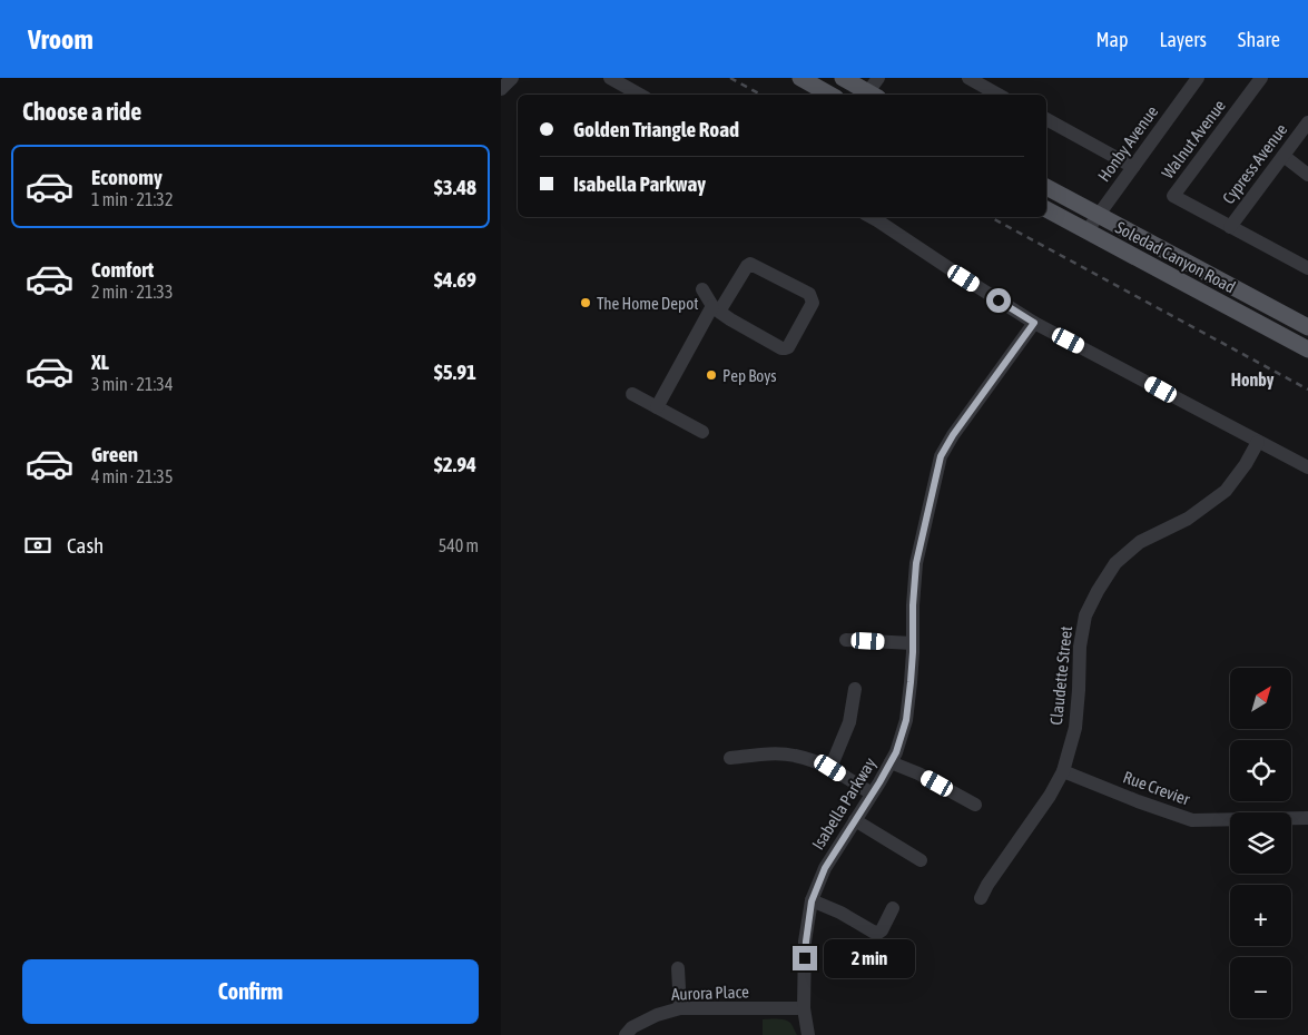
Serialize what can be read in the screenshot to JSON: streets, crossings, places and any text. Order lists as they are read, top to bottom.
{
  "streets": {
    "main road": ["Soledad Canyon Road"],
    "street": [
      "Walnut Avenue",
      "Honby Avenue",
      "Cypress Avenue",
      "Claudette Street",
      "Rue Crevier",
      "Isabella Parkway",
      "Aurora Place"
    ]
  },
  "crossings": [
    ["Walnut Avenue", "Cypress Avenue"],
    ["Honby Avenue", "Soledad Canyon Road"],
    ["Claudette Street", "Rue Crevier"],
    ["Isabella Parkway", "Aurora Place"]
  ],
  "districts": ["Honby"],
  "places": ["The Home Depot", "Pep Boys"],
  "north": "top right",
  "page": {
    "header": "Vroom",
    "nav": ["Map", "Layers", "Share"],
    "heading": "Choose a ride",
    "banner": ["Golden Triangle Road", "Isabella Parkway"],
    "list": [
      {
        "name": "Economy",
        "note": "1 min · 21:32",
        "value": "$3.48"
      },
      {
        "name": "Comfort",
        "note": "2 min · 21:33",
        "value": "$4.69"
      },
      {
        "name": "XL",
        "note": "3 min · 21:34",
        "value": "$5.91"
      },
      {
        "name": "Green",
        "note": "4 min · 21:35",
        "value": "$2.94"
      }
    ],
    "pay": ["Cash", "540 m"],
    "map_buttons": ["+", "−"],
    "bubble": "2 min",
    "buttons": "Confirm"
  }
}
